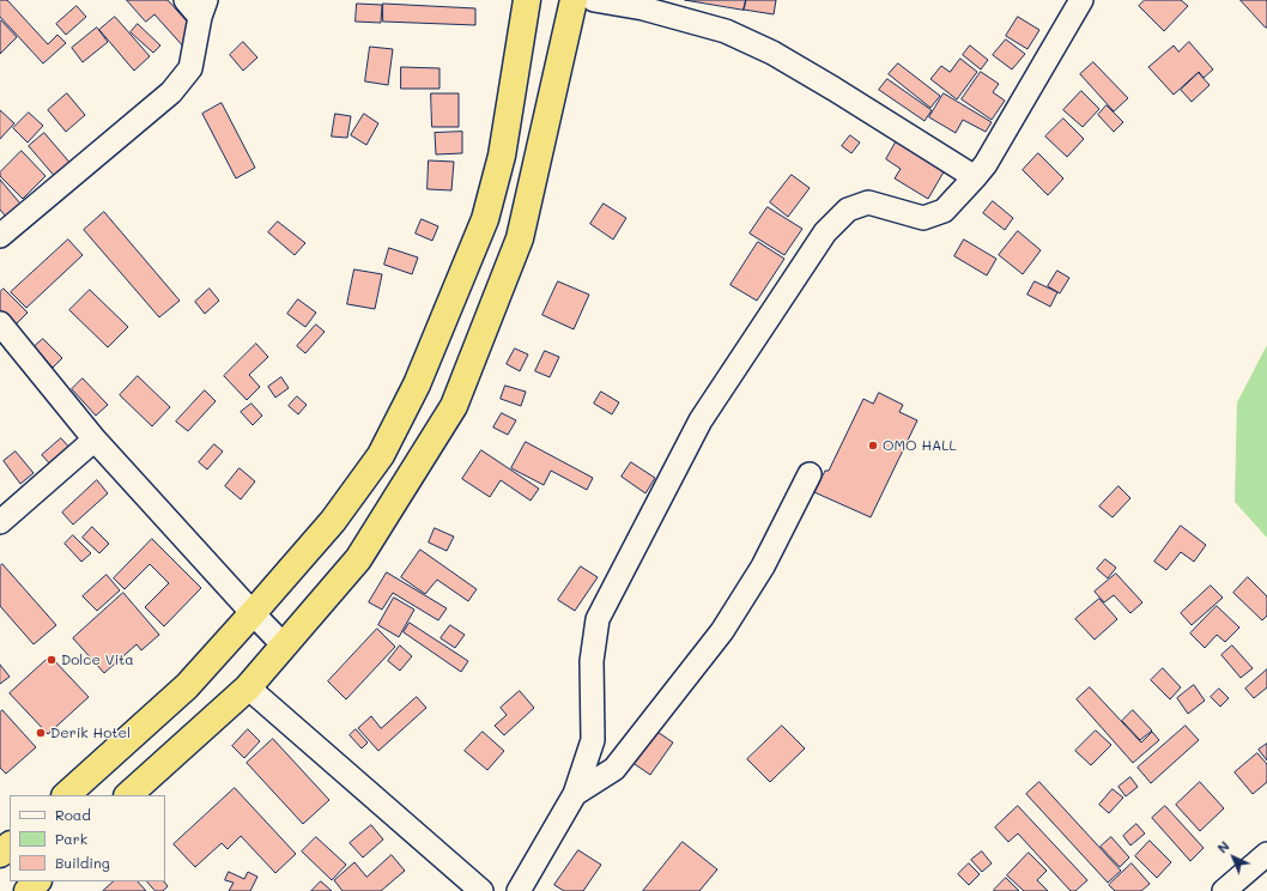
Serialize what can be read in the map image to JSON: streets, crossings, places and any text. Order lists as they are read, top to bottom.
{
  "places": ["OMO HALL", "Dolce Vita", "Derik Hotel"],
  "legend": ["Road", "Park", "Building"],
  "north": "top left"
}
